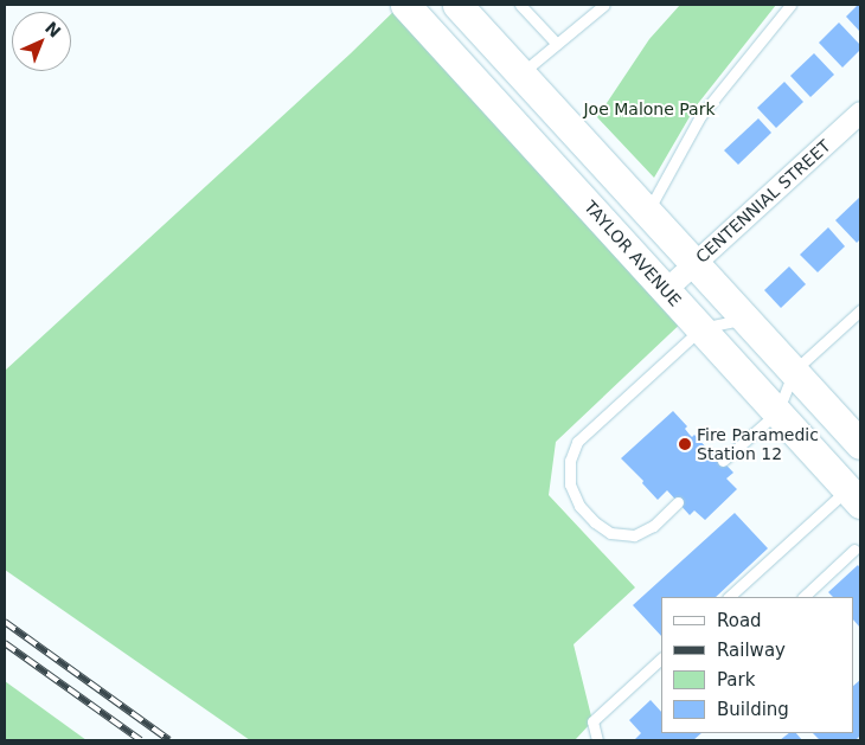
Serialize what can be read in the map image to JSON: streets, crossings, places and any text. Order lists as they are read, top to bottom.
{
  "streets": {
    "main road": ["TAYLOR AVENUE"],
    "street": ["CENTENNIAL STREET"]
  },
  "crossings": [
    ["CENTENNIAL STREET", "TAYLOR AVENUE"]
  ],
  "parks": ["Joe Malone Park"],
  "places": ["Fire Paramedic Station 12"],
  "legend": [
    "Road",
    "Railway",
    "Park",
    "Building"
  ],
  "north": "top right"
}
